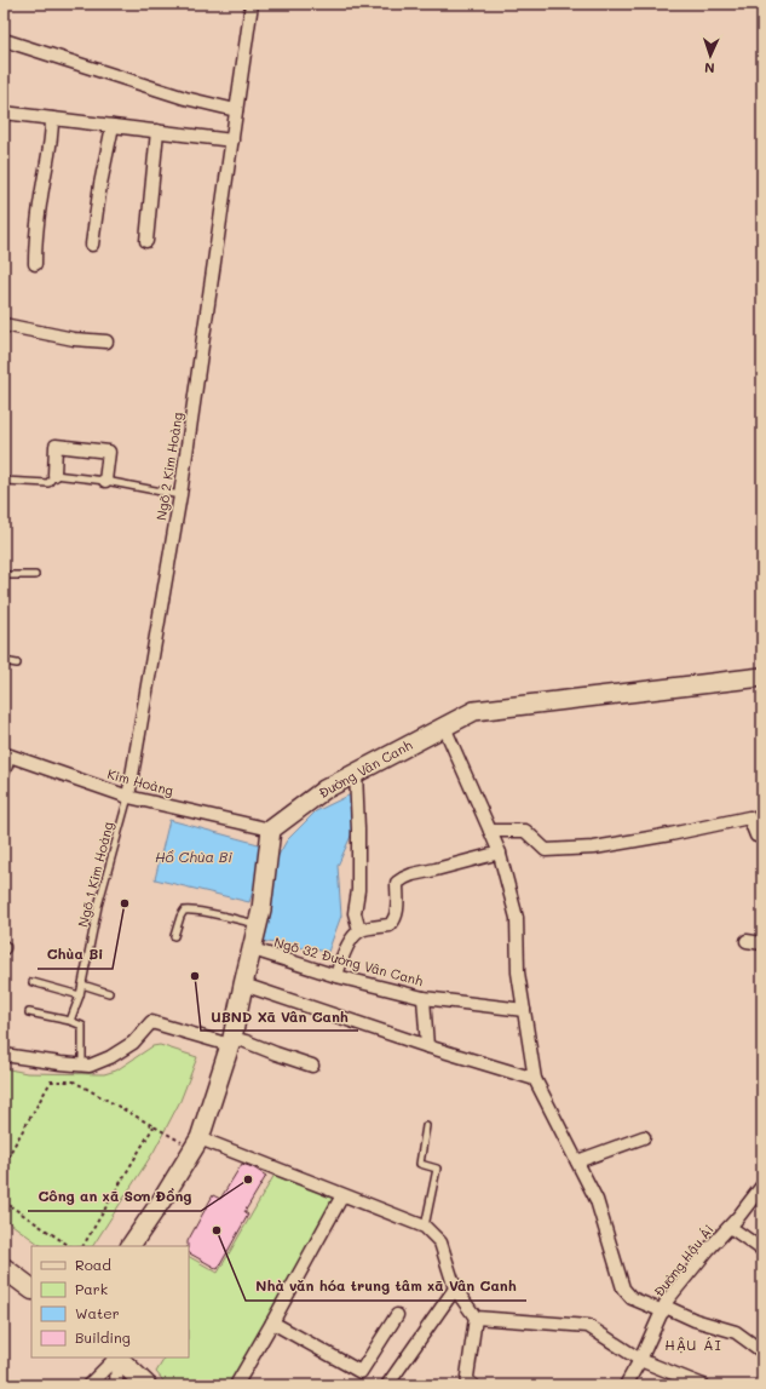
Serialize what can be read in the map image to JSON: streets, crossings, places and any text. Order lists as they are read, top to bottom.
{
  "streets": {
    "street": [
      "Ngõ 2 Kim Hoàng",
      "Đường Vân Canh",
      "Kim Hoàng",
      "Ngõ 32 Đường Vân Canh",
      "Đường Hậu Ái"
    ],
    "lane": ["Ngõ 1 Kim Hoàng"]
  },
  "crossings": [
    ["Ngõ 2 Kim Hoàng", "Kim Hoàng"],
    ["Ngõ 2 Kim Hoàng", "Ngõ 1 Kim Hoàng"],
    ["Đường Vân Canh", "Kim Hoàng"],
    ["Kim Hoàng", "Ngõ 1 Kim Hoàng"]
  ],
  "districts": ["HẬU ÁI"],
  "water": ["Hồ Chùa Bi"],
  "places": [
    "Chùa Bi",
    "UBND Xã Vân Canh",
    "Công an xã Sơn Đồng",
    "Nhà văn hóa trung tâm xã Vân Canh"
  ],
  "legend": [
    "Road",
    "Park",
    "Water",
    "Building"
  ],
  "north": "bottom"
}
